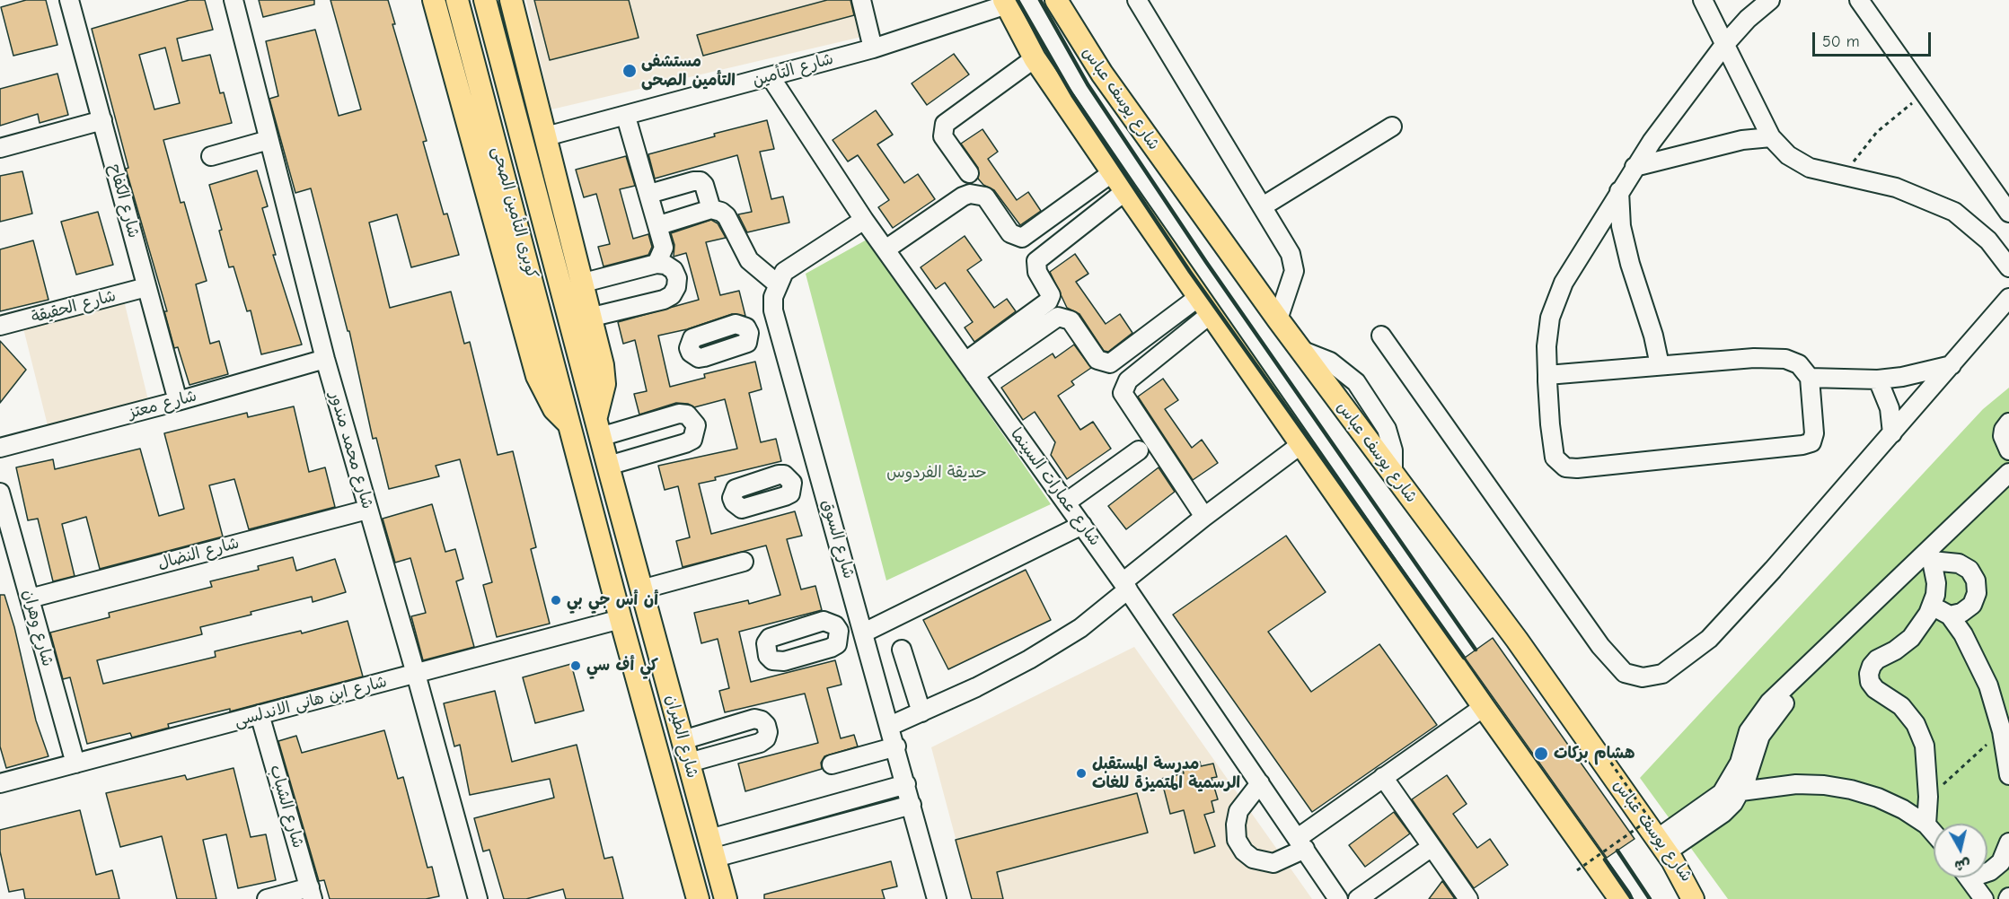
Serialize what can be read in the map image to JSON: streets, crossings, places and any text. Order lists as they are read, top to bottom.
{
  "streets": {
    "main road": ["شارع يوسف عباس", "كوبرى التأمين الصحى", "شارع الطيران"],
    "street": [
      "شارع التأمين",
      "شارع الكفاح",
      "شارع الحقيقة",
      "شارع معتز",
      "شارع محمد مندور",
      "شارع عمارات السينما",
      "شارع السوق",
      "شارع النضال",
      "شارع وهران",
      "شارع ابن هانى الاندلسى",
      "شارع الشباب"
    ]
  },
  "crossings": [
    ["شارع التأمين", "شارع عمارات السينما"],
    ["شارع الكفاح", "شارع الحقيقة"],
    ["شارع الكفاح", "شارع معتز"],
    ["كوبرى التأمين الصحى", "شارع الطيران"],
    ["شارع معتز", "شارع محمد مندور"],
    ["شارع محمد مندور", "شارع النضال"],
    ["شارع محمد مندور", "شارع ابن هانى الاندلسى"],
    ["شارع النضال", "شارع وهران"],
    ["شارع وهران", "شارع ابن هانى الاندلسى"],
    ["شارع ابن هانى الاندلسى", "شارع الطيران"],
    ["شارع ابن هانى الاندلسى", "شارع الشباب"]
  ],
  "parks": ["حديقة الفردوس"],
  "places": [
    "مستشفى التأمين الصحى",
    "أن أس جي بي",
    "كي أف سي",
    "هشام بركات",
    "مدرسة المستقبل الرسمية المتميزة للغات"
  ],
  "scale_bar": "50 m",
  "north": "bottom"
}
